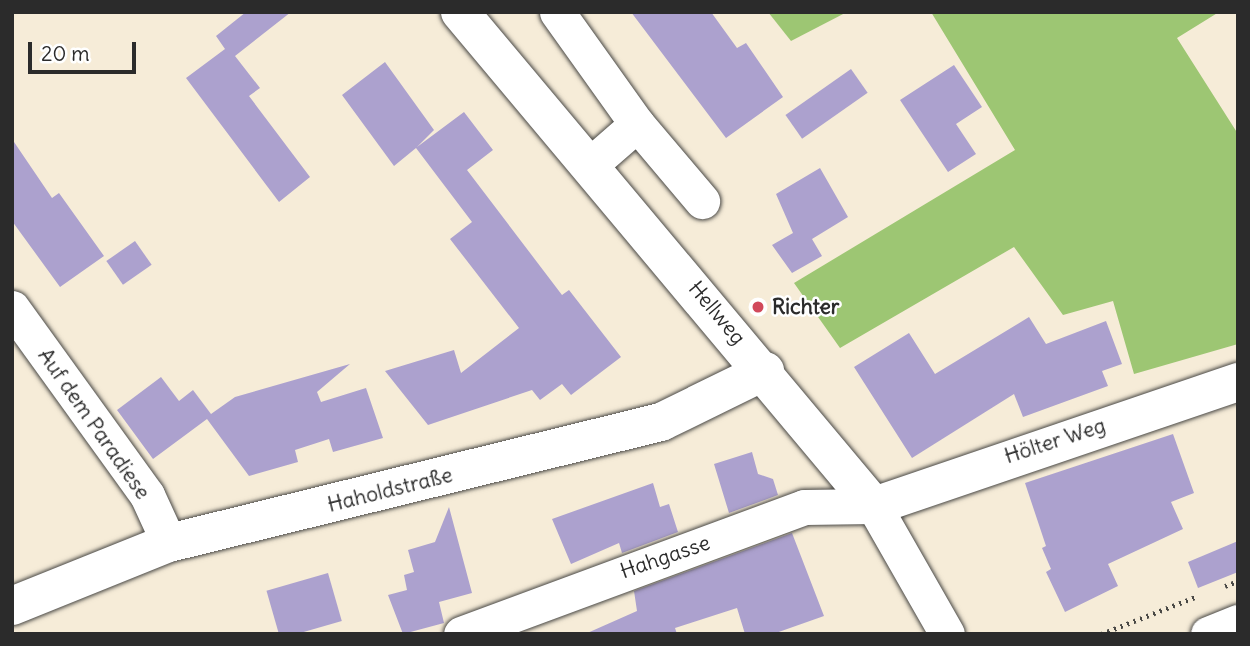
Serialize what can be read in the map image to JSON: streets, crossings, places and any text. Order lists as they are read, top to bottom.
{
  "streets": {
    "main road": ["Hellweg", "Hölter Weg", "Haholdstraße"],
    "street": ["Auf dem Paradiese", "Hahgasse"]
  },
  "crossings": [
    ["Hellweg", "Hölter Weg"],
    ["Hellweg", "Haholdstraße"],
    ["Hellweg", "Hahgasse"],
    ["Auf dem Paradiese", "Haholdstraße"],
    ["Hölter Weg", "Hahgasse"]
  ],
  "places": ["Richter"],
  "scale_bar": "20 m"
}
